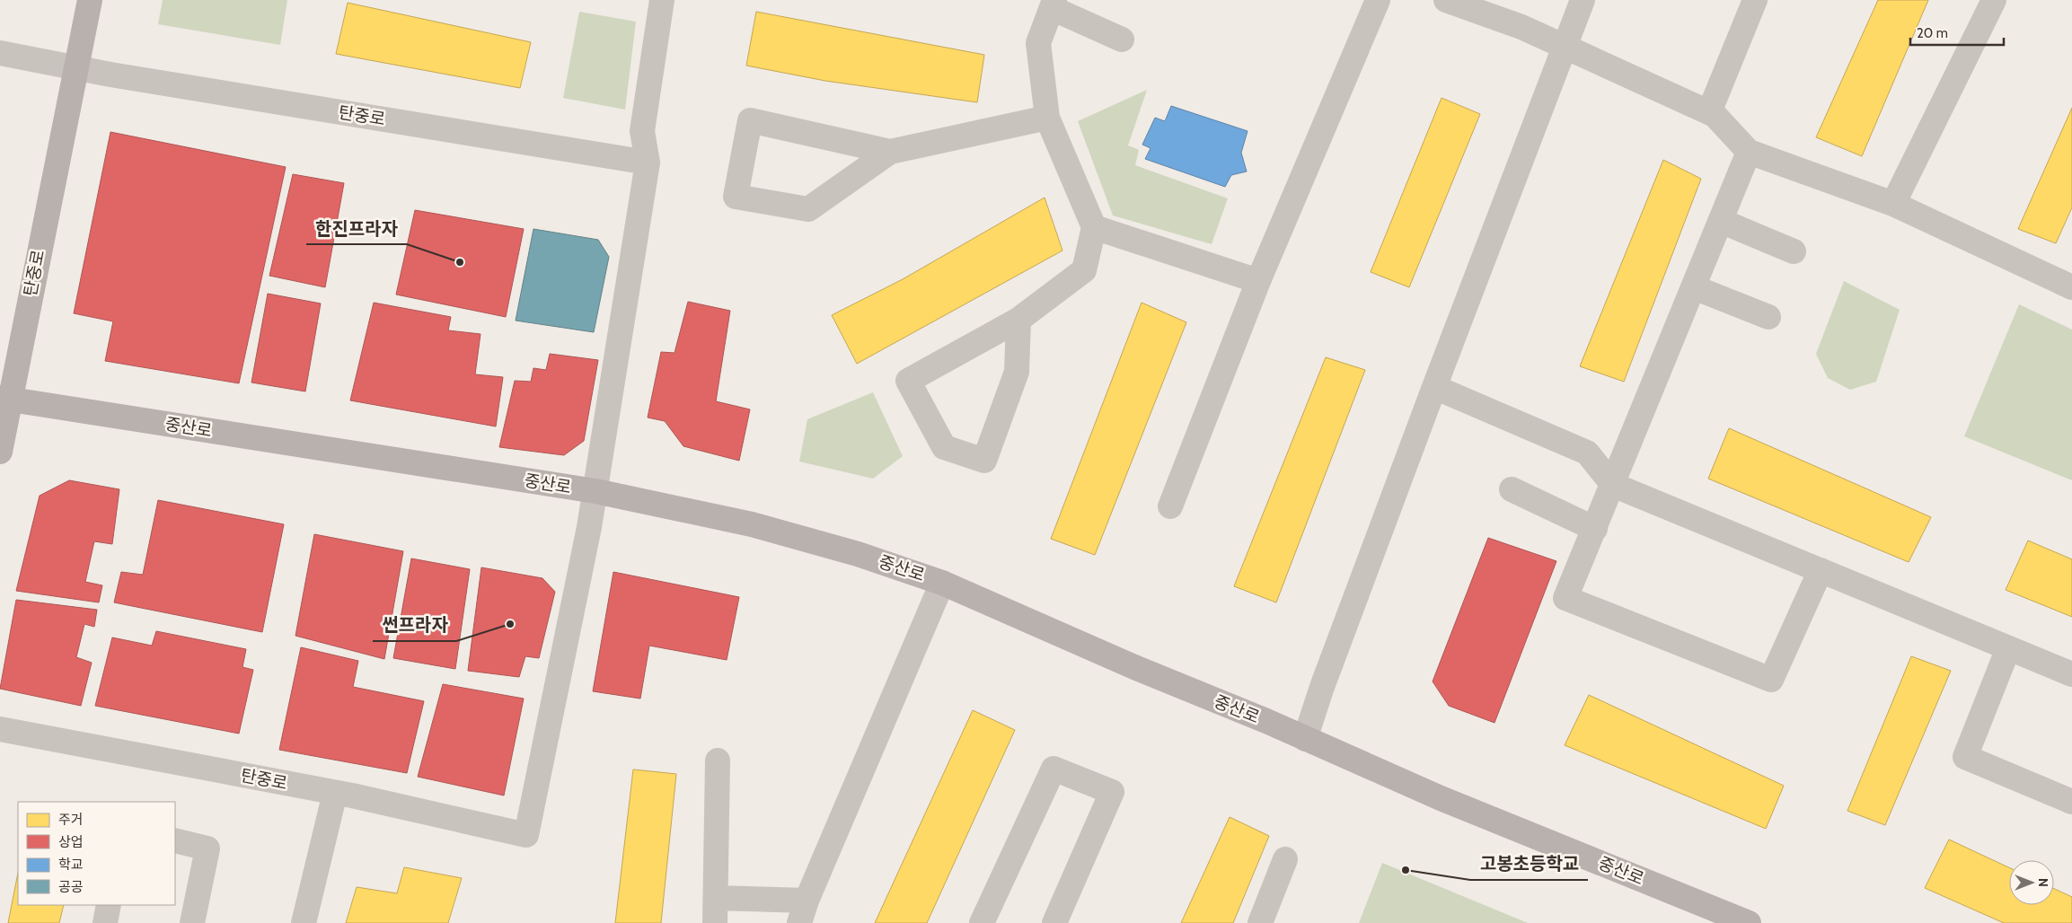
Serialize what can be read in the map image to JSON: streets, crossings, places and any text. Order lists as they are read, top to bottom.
{
  "streets": {
    "main road": ["탄중로", "중산로"]
  },
  "crossings": [
    ["탄중로", "중산로"]
  ],
  "places": ["한진프라자", "썬프라자", "고봉초등학교"],
  "legend": [
    "주거",
    "상업",
    "학교",
    "공공"
  ],
  "scale_bar": "20 m",
  "north": "right"
}
